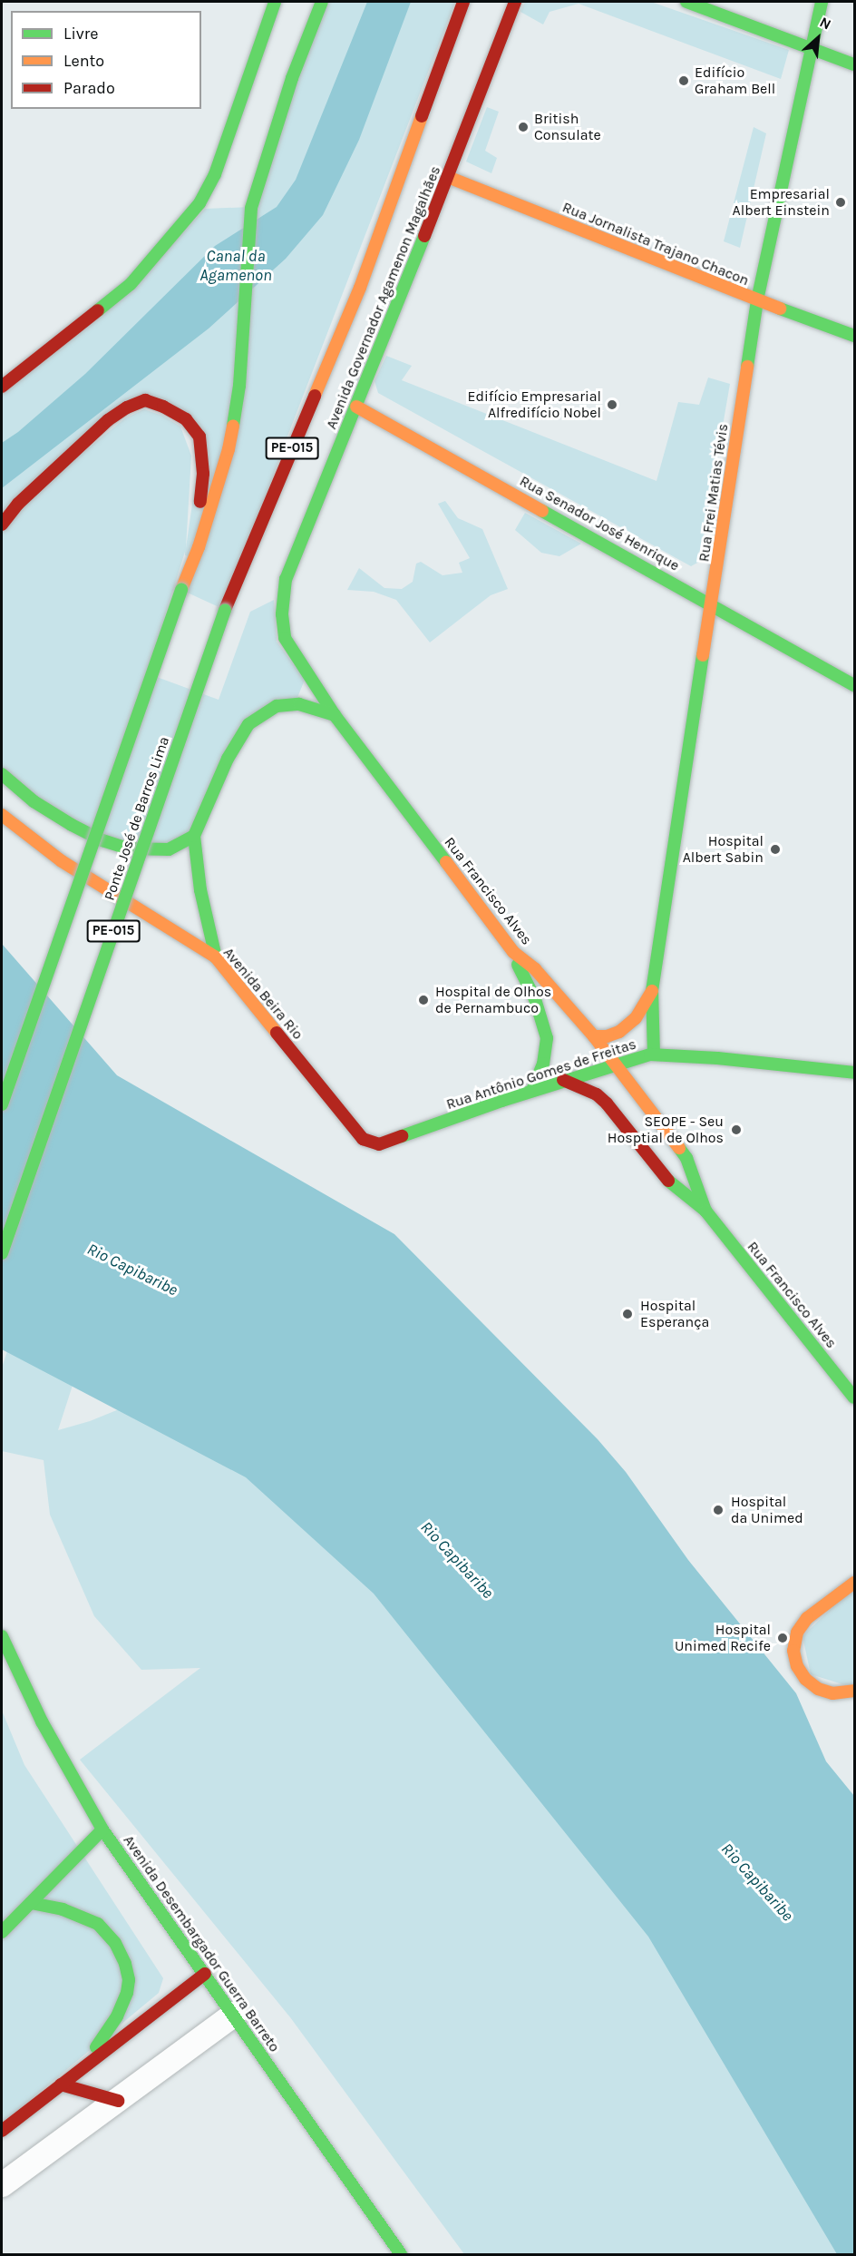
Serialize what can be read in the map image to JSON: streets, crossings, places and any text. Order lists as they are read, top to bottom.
{
  "streets": {
    "main road": [
      "Rua Jornalista Trajano Chacon",
      "Avenida Governador Agamenon Magalhães",
      "PE-015",
      "Rua Frei Matias Tévis",
      "Rua Senador José Henrique",
      "Ponte José de Barros Lima",
      "Rua Francisco Alves",
      "Avenida Beira Rio",
      "Rua Antônio Gomes de Freitas",
      "Avenida Desembargador Guerra Barreto"
    ]
  },
  "crossings": [
    ["Rua Jornalista Trajano Chacon", "Avenida Governador Agamenon Magalhães"],
    ["Rua Jornalista Trajano Chacon", "Rua Frei Matias Tévis"],
    ["Avenida Governador Agamenon Magalhães", "Rua Senador José Henrique"],
    ["Avenida Governador Agamenon Magalhães", "Ponte José de Barros Lima"],
    ["Avenida Governador Agamenon Magalhães", "Rua Francisco Alves"],
    ["Rua Frei Matias Tévis", "Rua Senador José Henrique"],
    ["Rua Frei Matias Tévis", "Rua Francisco Alves"],
    ["Rua Frei Matias Tévis", "Rua Antônio Gomes de Freitas"],
    ["Rua Francisco Alves", "Rua Antônio Gomes de Freitas"],
    ["Avenida Beira Rio", "Rua Antônio Gomes de Freitas"]
  ],
  "water": ["Canal da Agamenon", "Rio Capibaribe"],
  "places": [
    "Edifício Graham Bell",
    "British Consulate",
    "Empresarial Albert Einstein",
    "Edifício Empresarial Alfredifício Nobel",
    "Hospital Albert Sabin",
    "Hospital de Olhos de Pernambuco",
    "SEOPE - Seu Hosptial de Olhos",
    "Hospital Esperança",
    "Hospital da Unimed",
    "Hospital Unimed Recife"
  ],
  "legend": ["Livre", "Lento", "Parado"],
  "north": "top right"
}
